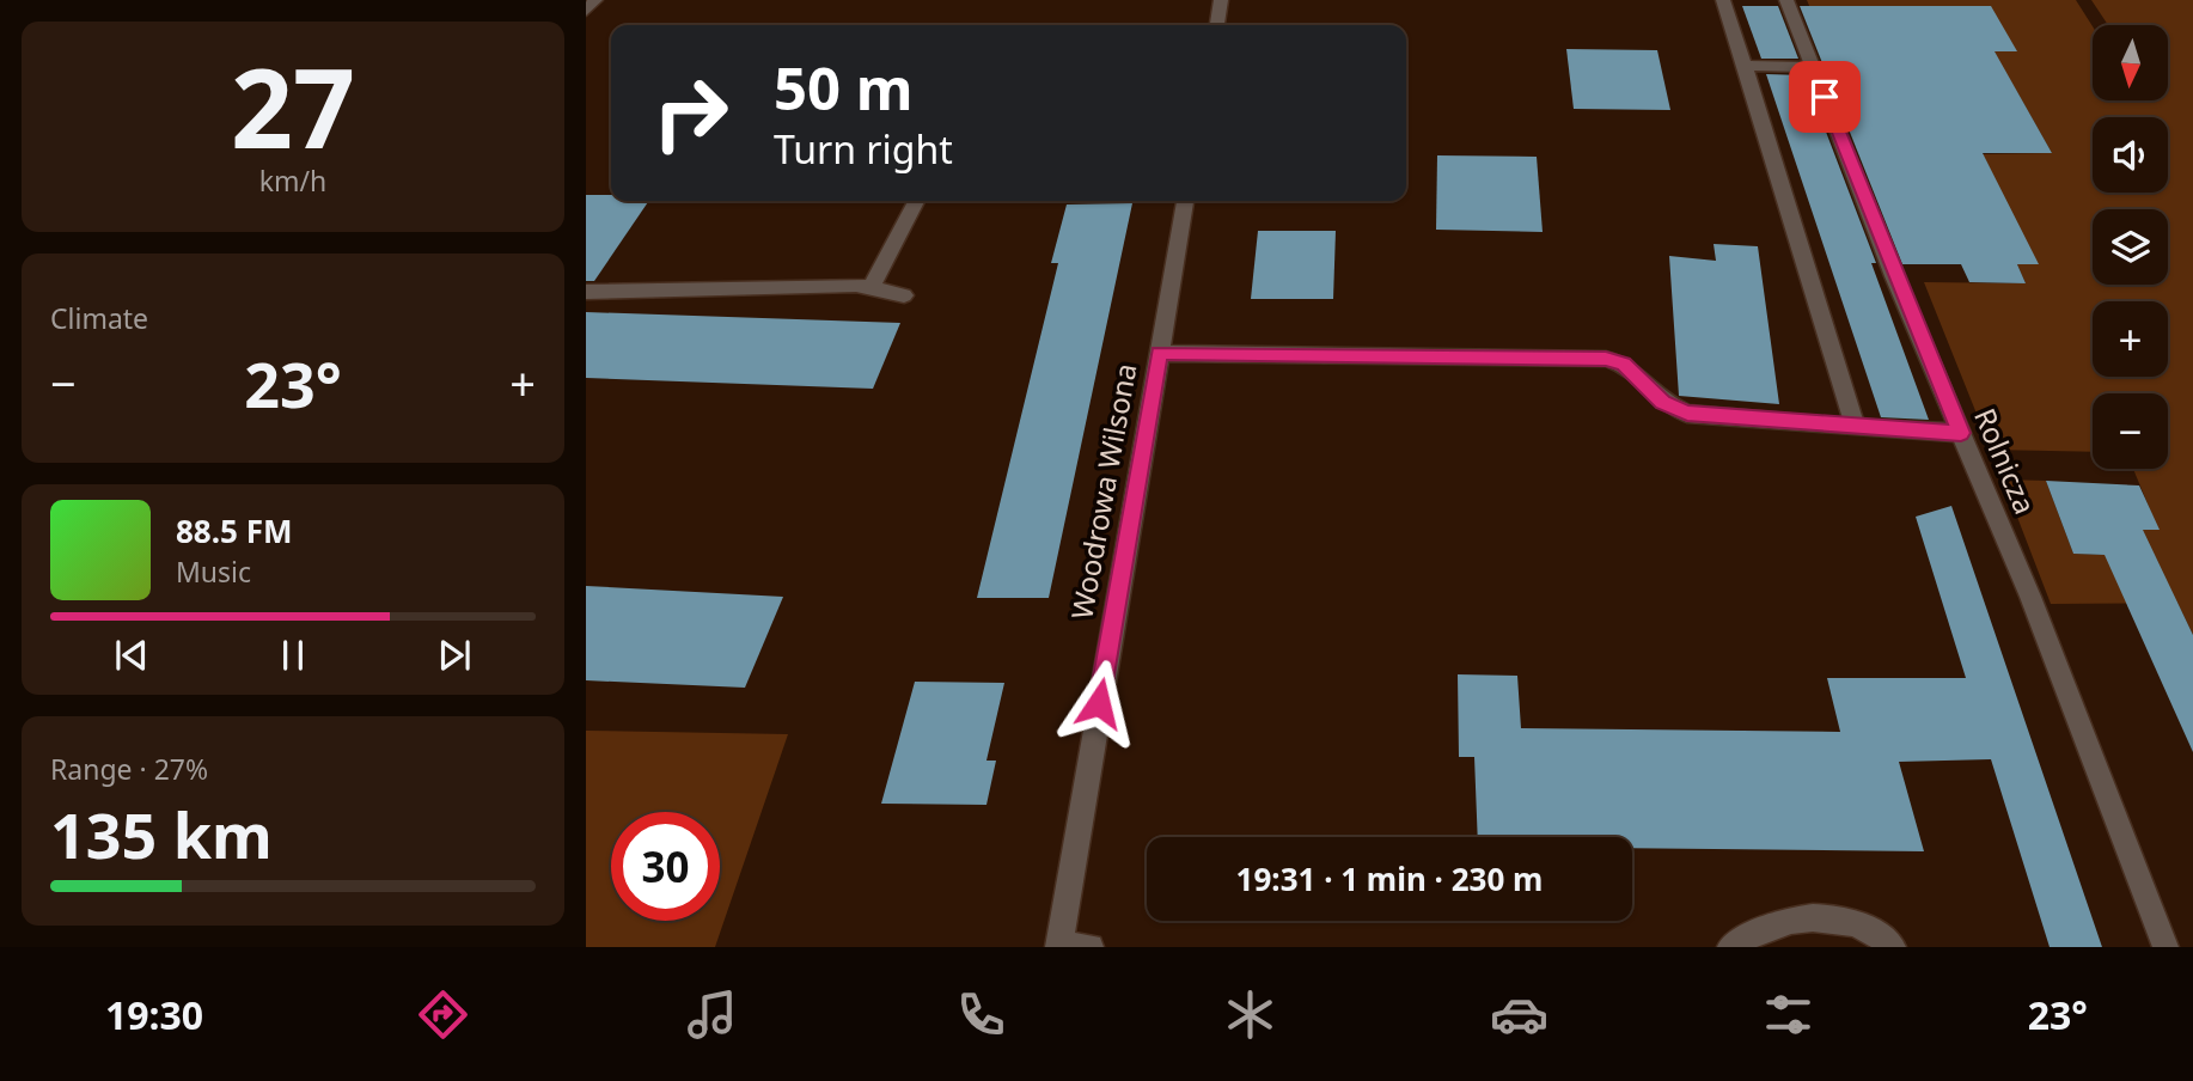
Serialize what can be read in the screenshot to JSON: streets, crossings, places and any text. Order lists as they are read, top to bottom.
{
  "streets": {
    "street": ["Rolnicza", "Woodrowa Wilsona"]
  },
  "north": "bottom",
  "page": {
    "tile": [
      ["27", "km/h"],
      "Climate",
      ["Range · 27%", "135 km"]
    ],
    "map_buttons": ["+", "−"],
    "turn": ["50 m", "Turn right"],
    "heat": ["−", "23°", "+"],
    "song": ["88.5 FM", "Music"],
    "limit": "30",
    "trip": "19:31 · 1 min · 230 m",
    "tabs": ["19:30", "23°"]
  }
}
